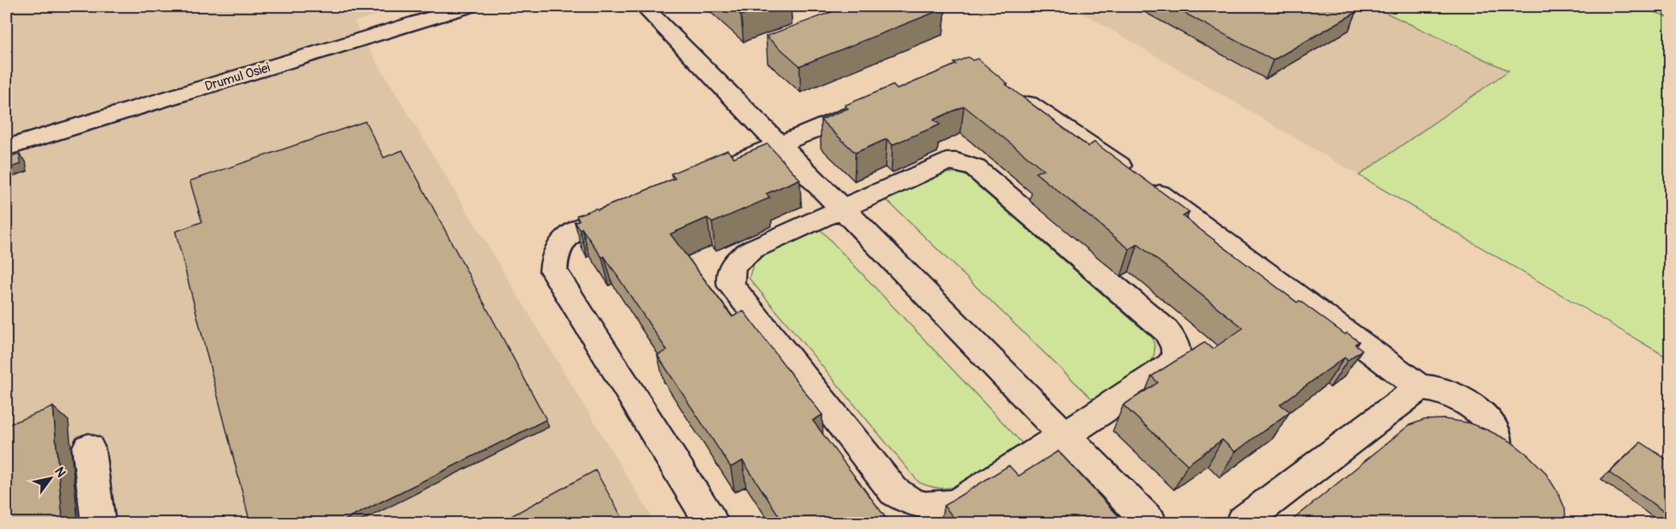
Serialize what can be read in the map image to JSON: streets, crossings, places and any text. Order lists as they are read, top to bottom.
{
  "streets": {
    "street": ["Drumul Osiei"]
  },
  "north": "top right"
}
